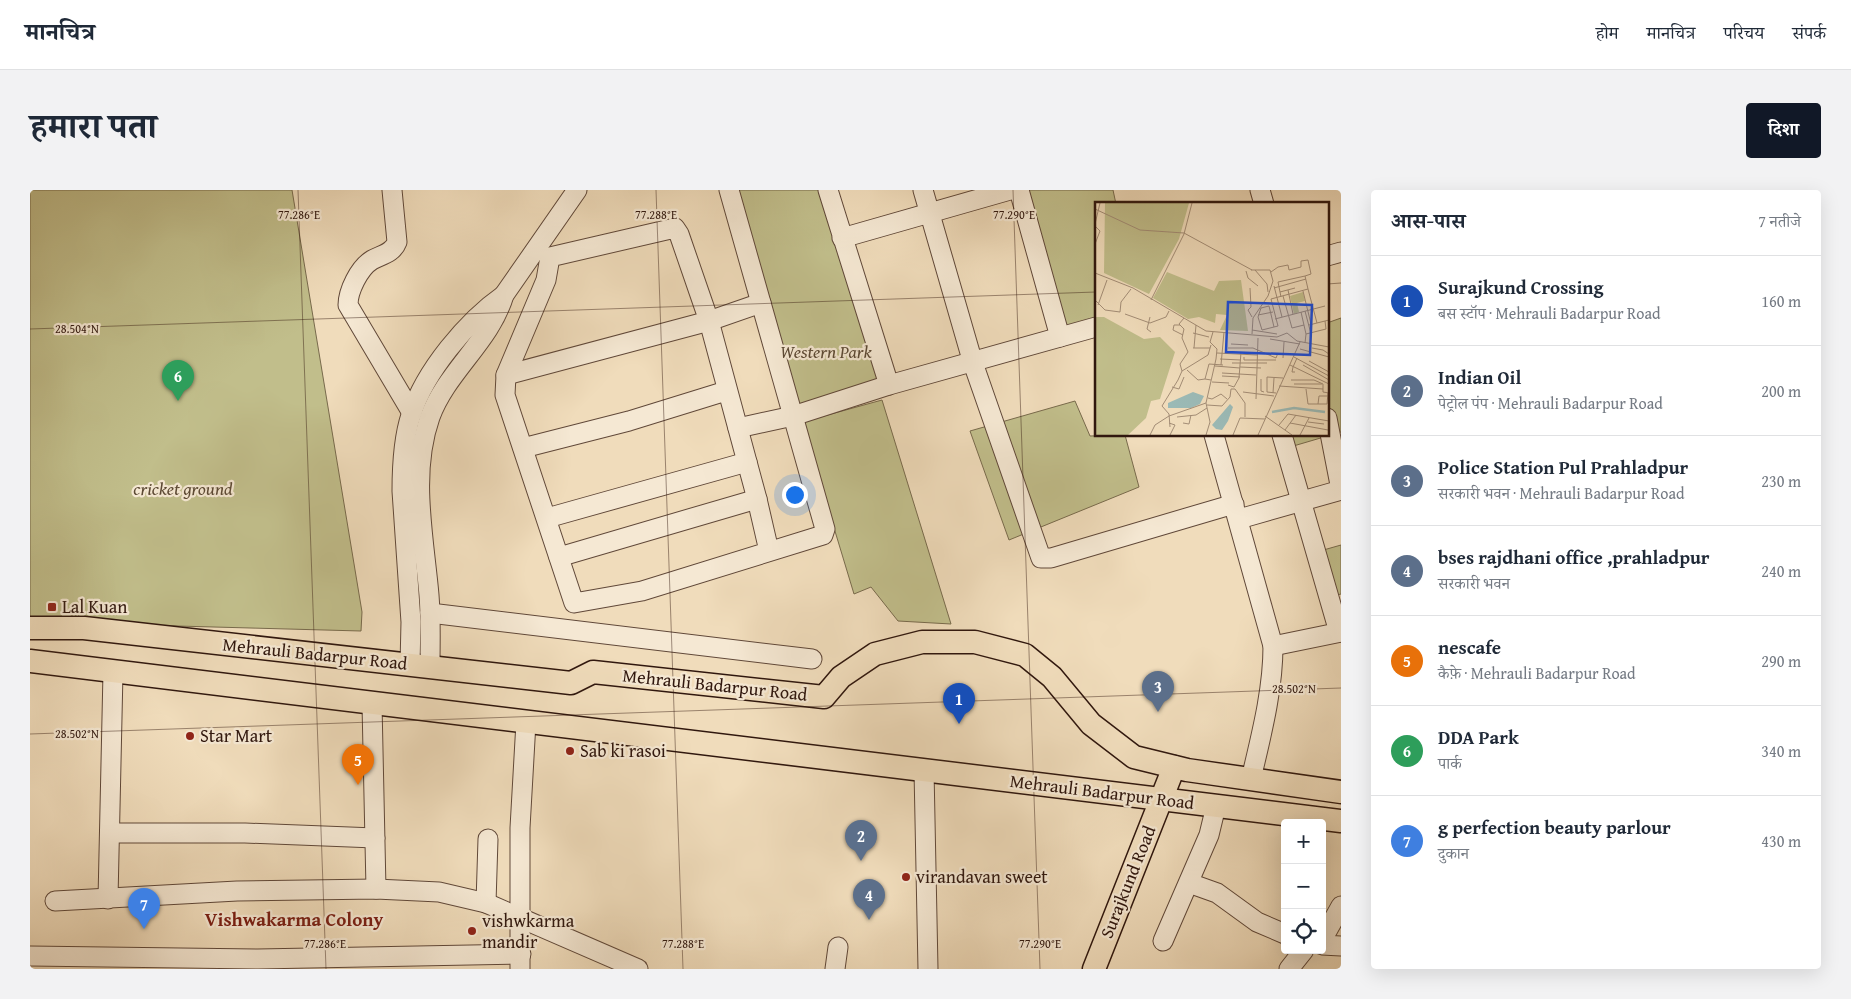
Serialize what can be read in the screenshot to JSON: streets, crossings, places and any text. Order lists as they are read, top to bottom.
{
  "streets": {
    "main road": ["Mehrauli Badarpur Road", "Surajkund Road"]
  },
  "crossings": [
    ["Mehrauli Badarpur Road", "Surajkund Road"]
  ],
  "districts": ["Vishwakarma Colony"],
  "parks": ["Western Park", "cricket ground"],
  "places": {
    "transit": ["Lal Kuan"],
    "other": [
      "Star Mart",
      "Sab ki rasoi",
      "virandavan sweet",
      "vishwkarma mandir"
    ]
  },
  "page": {
    "header": "मानचित्र",
    "nav": [
      "होम",
      "मानचित्र",
      "परिचय",
      "संपर्क"
    ],
    "title": "हमारा पता",
    "buttons": "दिशा",
    "heading": ["आस-पास", "7 नतीजे"],
    "list": [
      {
        "mark": "1",
        "name": "Surajkund Crossing",
        "note": "बस स्टॉप · Mehrauli Badarpur Road",
        "value": "160 m"
      },
      {
        "mark": "2",
        "name": "Indian Oil",
        "note": "पेट्रोल पंप · Mehrauli Badarpur Road",
        "value": "200 m"
      },
      {
        "mark": "3",
        "name": "Police Station Pul Prahladpur",
        "note": "सरकारी भवन · Mehrauli Badarpur Road",
        "value": "230 m"
      },
      {
        "mark": "4",
        "name": "bses rajdhani office ,prahladpur",
        "note": "सरकारी भवन",
        "value": "240 m"
      },
      {
        "mark": "5",
        "name": "nescafe",
        "note": "कैफ़े · Mehrauli Badarpur Road",
        "value": "290 m"
      },
      {
        "mark": "6",
        "name": "DDA Park",
        "note": "पार्क",
        "value": "340 m"
      },
      {
        "mark": "7",
        "name": "g perfection beauty parlour",
        "note": "दुकान",
        "value": "430 m"
      }
    ],
    "pins": [
      "6",
      "3",
      "1",
      "5",
      "2",
      "4",
      "7"
    ],
    "map_buttons": ["+", "−"]
  },
  "coordinates": [
    "77.286°E",
    "77.288°E",
    "77.290°E",
    "28.504°N",
    "28.502°N"
  ]
}
